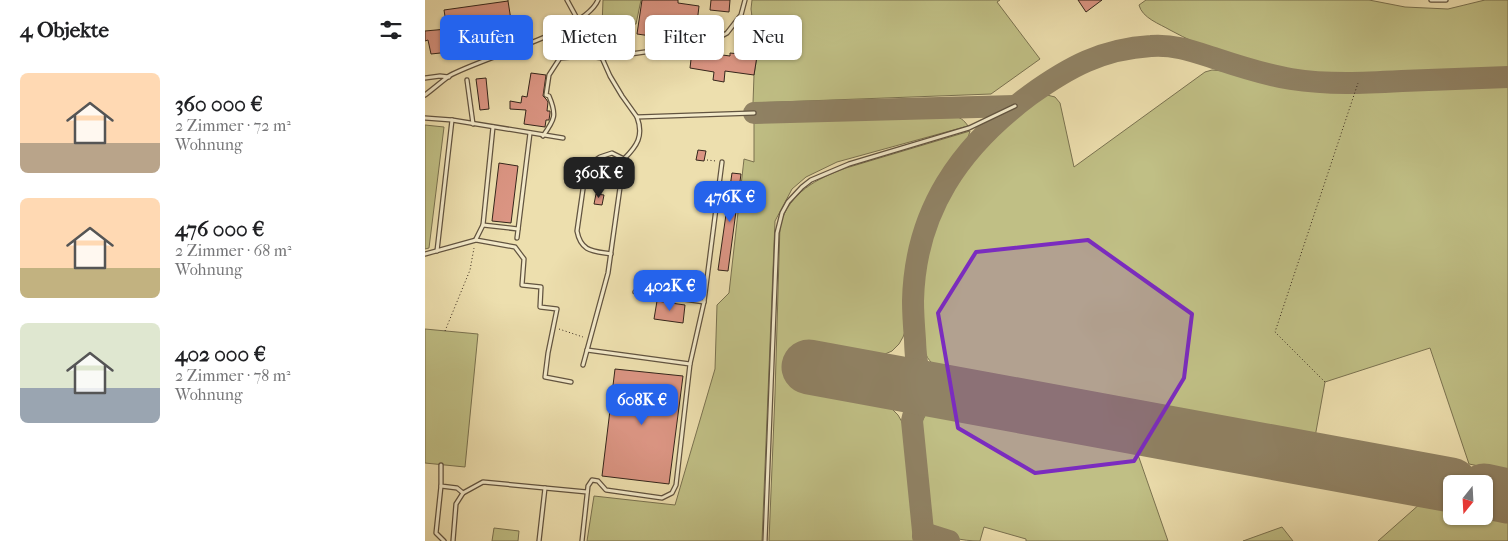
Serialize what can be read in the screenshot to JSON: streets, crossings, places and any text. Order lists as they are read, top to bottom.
{
  "north": "bottom",
  "page": {
    "heading": "4 Objekte",
    "chip": [
      "Kaufen",
      "Mieten",
      "Filter",
      "Neu"
    ],
    "list": [
      {
        "name": "360 000 €",
        "note": "2 Zimmer · 72 m² · Wohnung"
      },
      {
        "name": "476 000 €",
        "note": "2 Zimmer · 68 m² · Wohnung"
      },
      {
        "name": "402 000 €",
        "note": "2 Zimmer · 78 m² · Wohnung"
      }
    ],
    "price": [
      "360K €",
      "476K €",
      "402K €",
      "608K €"
    ]
  }
}
